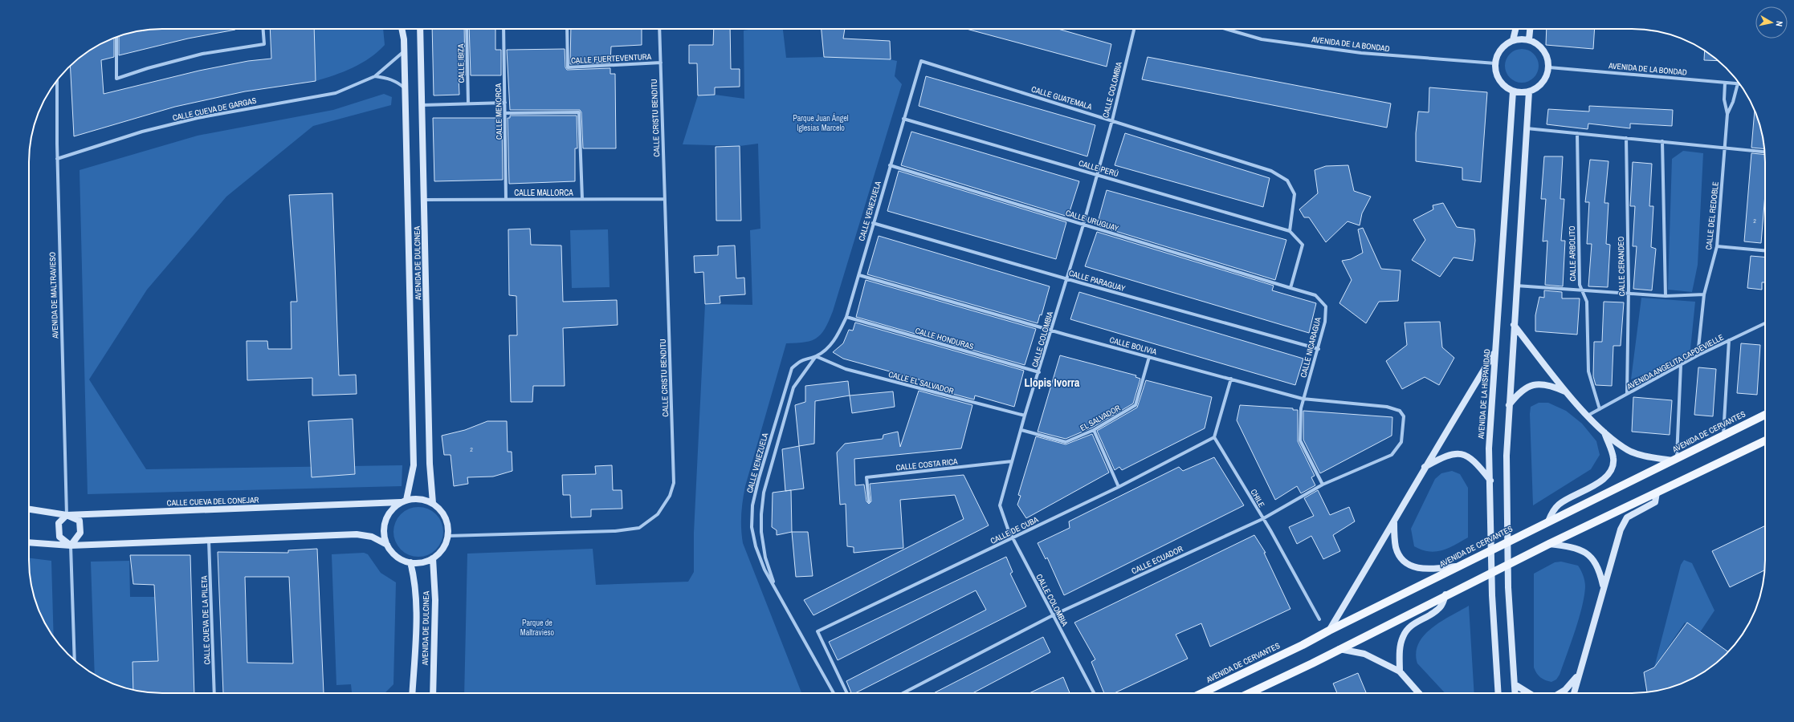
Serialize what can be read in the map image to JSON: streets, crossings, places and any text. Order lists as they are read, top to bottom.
{
  "streets": {
    "main road": [
      "AVENIDA DE DULCINEA",
      "AVENIDA DE LA HISPANIDAD",
      "AVENIDA DE CERVANTES",
      "CALLE CUEVA DEL CONEJAR"
    ],
    "street": [
      "AVENIDA DE LA BONDAD",
      "CALLE FUERTEVENTURA",
      "CALLE IBIZA",
      "CALLE COLOMBIA",
      "CALLE GUATEMALA",
      "CALLE CUEVA DE GARGAS",
      "CALLE MENORCA",
      "CALLE CRISTU BENDITU",
      "CALLE PERÚ",
      "CALLE MALLORCA",
      "CALLE VENEZUELA",
      "CALLE DEL REDOBLE",
      "CALLE URUGUAY",
      "CALLE ARBOLITO",
      "CALLE CERANDEO",
      "CALLE PARAGUAY",
      "AVENIDA DE MALTRAVIESO",
      "CALLE HONDURAS",
      "CALLE BOLIVIA",
      "CALLE NICARAGUA",
      "AVENIDA ANGELITA CAPDEVIELLE",
      "CALLE EL SALVADOR",
      "EL SALVADOR",
      "CALLE COSTA RICA",
      "CHILE",
      "CALLE DE CUBA",
      "CALLE ECUADOR",
      "CALLE CUEVA DE LA PILETA"
    ]
  },
  "crossings": [
    ["AVENIDA DE LA BONDAD", "CALLE DEL REDOBLE"],
    ["AVENIDA DE LA BONDAD", "AVENIDA DE LA HISPANIDAD"],
    ["CALLE FUERTEVENTURA", "CALLE CRISTU BENDITU"],
    ["CALLE COLOMBIA", "CALLE GUATEMALA"],
    ["CALLE COLOMBIA", "CALLE PERÚ"],
    ["CALLE COLOMBIA", "CALLE URUGUAY"],
    ["CALLE COLOMBIA", "CALLE PARAGUAY"],
    ["CALLE COLOMBIA", "CALLE HONDURAS"],
    ["CALLE COLOMBIA", "CALLE BOLIVIA"],
    ["CALLE COLOMBIA", "CALLE EL SALVADOR"],
    ["CALLE COLOMBIA", "EL SALVADOR"],
    ["CALLE COLOMBIA", "CALLE COSTA RICA"],
    ["CALLE COLOMBIA", "CALLE DE CUBA"],
    ["CALLE COLOMBIA", "CALLE ECUADOR"],
    ["CALLE GUATEMALA", "CALLE PERÚ"],
    ["CALLE GUATEMALA", "CALLE VENEZUELA"],
    ["CALLE CUEVA DE GARGAS", "AVENIDA DE DULCINEA"],
    ["CALLE CUEVA DE GARGAS", "AVENIDA DE MALTRAVIESO"],
    ["CALLE MENORCA", "CALLE MALLORCA"],
    ["CALLE CRISTU BENDITU", "CALLE MALLORCA"],
    ["CALLE CRISTU BENDITU", "AVENIDA DE DULCINEA"],
    ["CALLE CRISTU BENDITU", "CALLE CUEVA DEL CONEJAR"],
    ["CALLE PERÚ", "CALLE VENEZUELA"],
    ["CALLE MALLORCA", "AVENIDA DE DULCINEA"],
    ["CALLE VENEZUELA", "CALLE URUGUAY"],
    ["CALLE VENEZUELA", "CALLE PARAGUAY"],
    ["CALLE VENEZUELA", "CALLE HONDURAS"],
    ["CALLE VENEZUELA", "CALLE BOLIVIA"],
    ["CALLE VENEZUELA", "CALLE EL SALVADOR"],
    ["CALLE DEL REDOBLE", "AVENIDA ANGELITA CAPDEVIELLE"],
    ["CALLE URUGUAY", "CALLE NICARAGUA"],
    ["CALLE ARBOLITO", "AVENIDA ANGELITA CAPDEVIELLE"],
    ["AVENIDA DE DULCINEA", "CALLE CUEVA DEL CONEJAR"],
    ["CALLE CERANDEO", "AVENIDA ANGELITA CAPDEVIELLE"],
    ["CALLE PARAGUAY", "CALLE NICARAGUA"],
    ["AVENIDA DE MALTRAVIESO", "CALLE CUEVA DEL CONEJAR"],
    ["CALLE BOLIVIA", "CALLE NICARAGUA"],
    ["CALLE BOLIVIA", "EL SALVADOR"],
    ["CALLE BOLIVIA", "CALLE ECUADOR"],
    ["CALLE NICARAGUA", "CALLE ECUADOR"],
    ["CHILE", "CALLE DE CUBA"],
    ["CHILE", "CALLE ECUADOR"]
  ],
  "districts": ["Llopis Ivorra"],
  "parks": ["Parque Juan Ángel Iglesias Marcelo", "Parque de Maltravieso"],
  "house_numbers": ["2", "2"],
  "north": "right"
}
